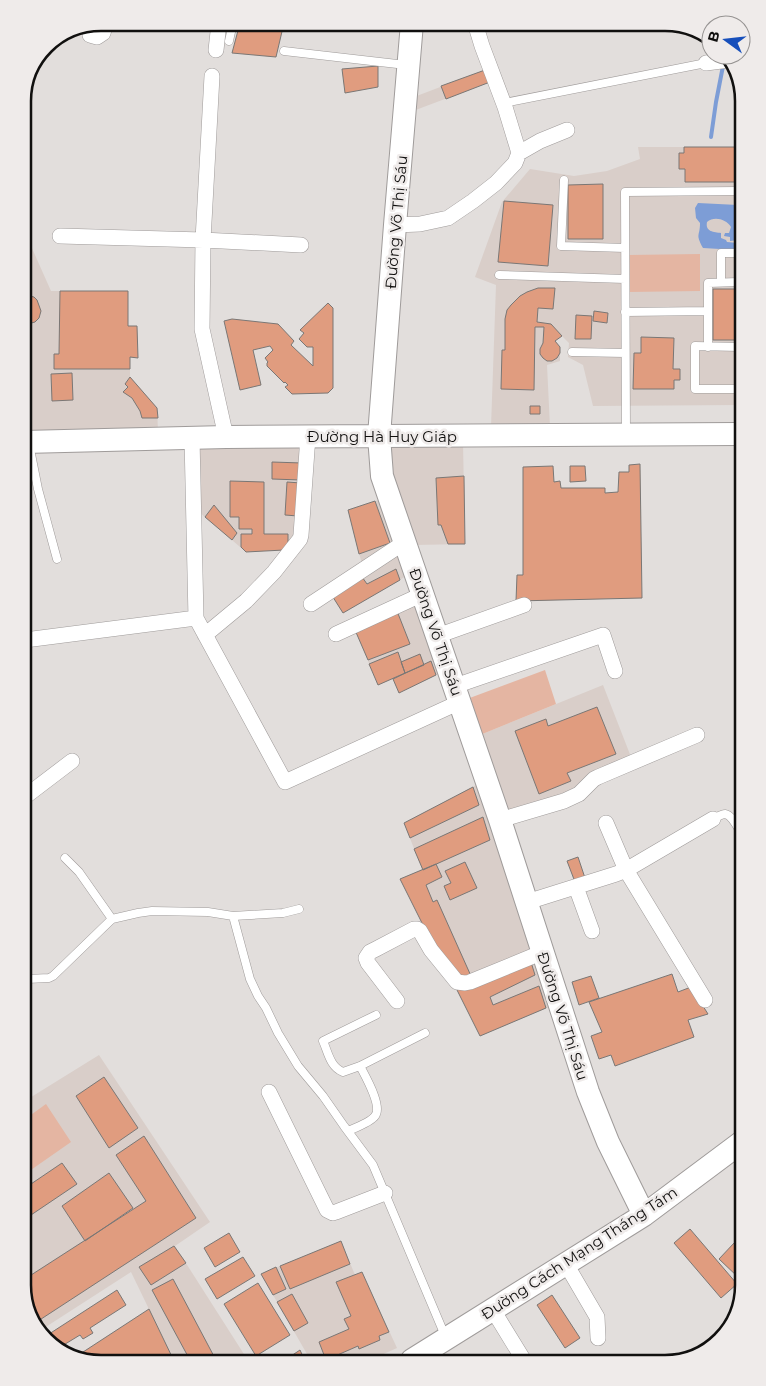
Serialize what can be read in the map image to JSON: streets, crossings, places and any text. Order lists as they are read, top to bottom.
{
  "streets": {
    "main road": ["Đường Võ Thị Sáu", "Đường Hà Huy Giáp", "Đường Cách Mạng Tháng Tám"]
  },
  "crossings": [
    ["Đường Võ Thị Sáu", "Đường Hà Huy Giáp"],
    ["Đường Võ Thị Sáu", "Đường Cách Mạng Tháng Tám"]
  ],
  "north": "left"
}
